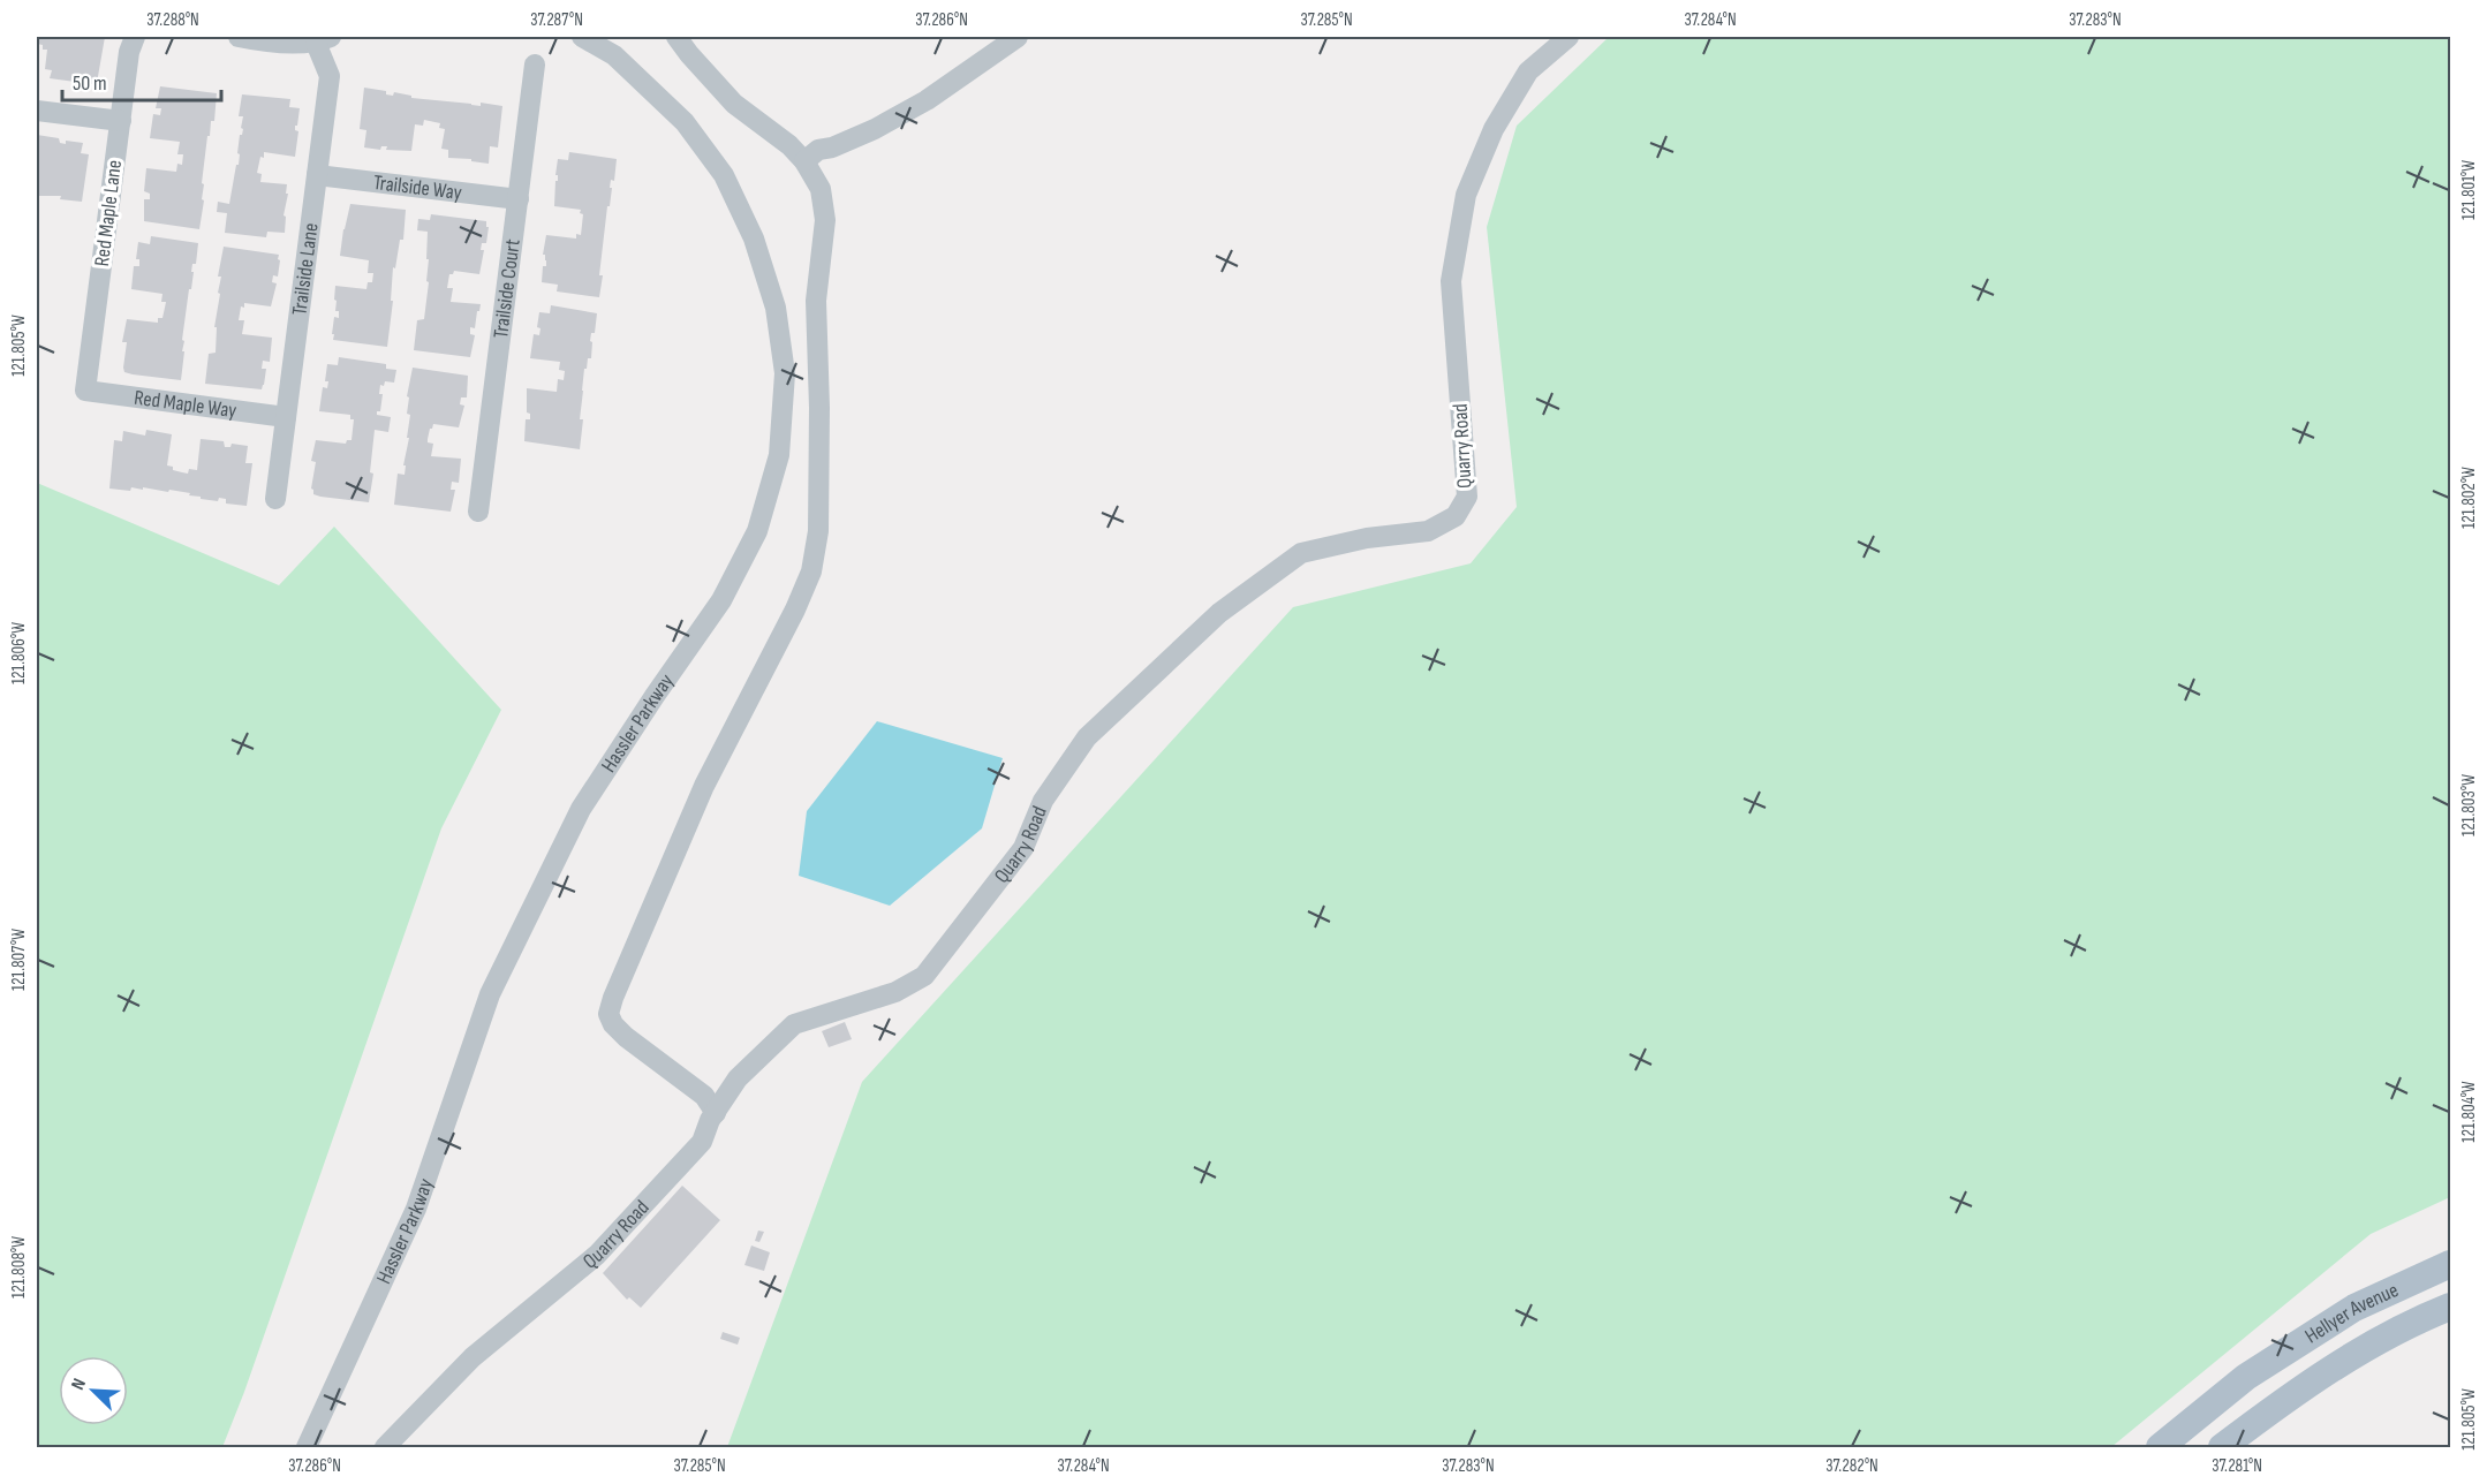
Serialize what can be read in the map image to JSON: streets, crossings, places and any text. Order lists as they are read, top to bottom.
{
  "streets": {
    "main road": ["Hellyer Avenue"],
    "street": [
      "Trailside Way",
      "Red Maple Lane",
      "Trailside Lane",
      "Trailside Court",
      "Red Maple Way",
      "Quarry Road",
      "Hassler Parkway"
    ]
  },
  "crossings": [
    ["Trailside Way", "Trailside Lane"],
    ["Trailside Way", "Trailside Court"],
    ["Red Maple Lane", "Red Maple Way"],
    ["Trailside Lane", "Red Maple Way"]
  ],
  "scale_bar": "50 m",
  "north": "top left",
  "coordinates": [
    "37.288°N",
    "37.287°N",
    "37.286°N",
    "37.285°N",
    "37.284°N",
    "37.283°N",
    "121.801°W",
    "121.805°W",
    "121.802°W",
    "121.806°W",
    "121.803°W",
    "121.807°W",
    "121.804°W",
    "121.808°W",
    "37.282°N",
    "37.281°N"
  ]
}
